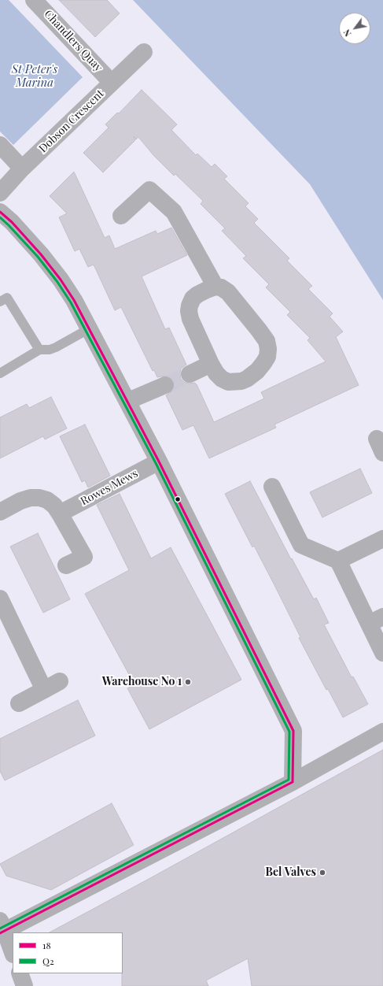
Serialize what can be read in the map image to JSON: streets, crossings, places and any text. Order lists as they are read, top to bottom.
{
  "streets": {
    "street": ["Chandlers Quay", "Dobson Crescent", "Rowes Mews"]
  },
  "crossings": [
    ["Chandlers Quay", "Dobson Crescent"]
  ],
  "water": ["St Peter's Marina"],
  "places": ["Warehouse No 1", "Bel Valves"],
  "lines": ["transit line 18", "transit line Q2"],
  "legend": ["18", "Q2"],
  "north": "bottom left"
}
